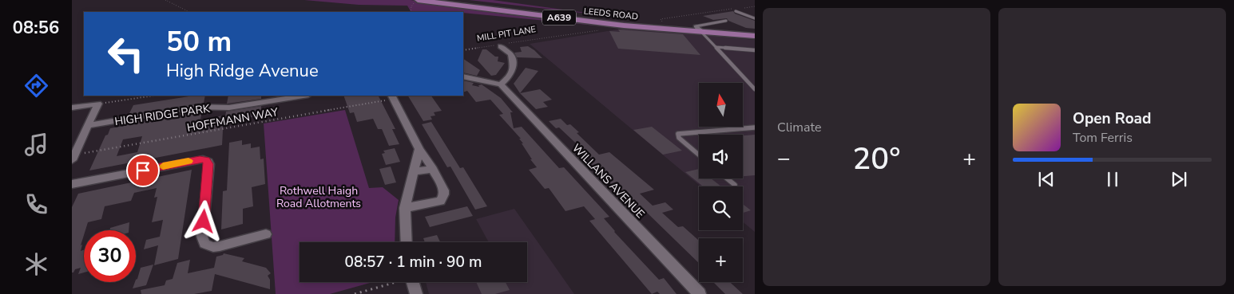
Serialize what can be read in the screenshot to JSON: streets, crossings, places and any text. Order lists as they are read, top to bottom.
{
  "streets": {
    "main road": ["LEEDS ROAD", "A639"],
    "street": ["HIGH RIDGE PARK", "WILLANS AVENUE"],
    "path": ["MILL PIT LANE", "HOFFMANN WAY"]
  },
  "parks": ["Rothwell Haigh Road Allotments"],
  "north": "top",
  "page": {
    "tabs": "08:56",
    "tile": "Climate",
    "turn": ["50 m", "High Ridge Avenue"],
    "map_buttons": "+",
    "song": ["Open Road", "Tom Ferris"],
    "heat": ["−", "20°", "+"],
    "limit": "30",
    "trip": "08:57 · 1 min · 90 m"
  }
}
